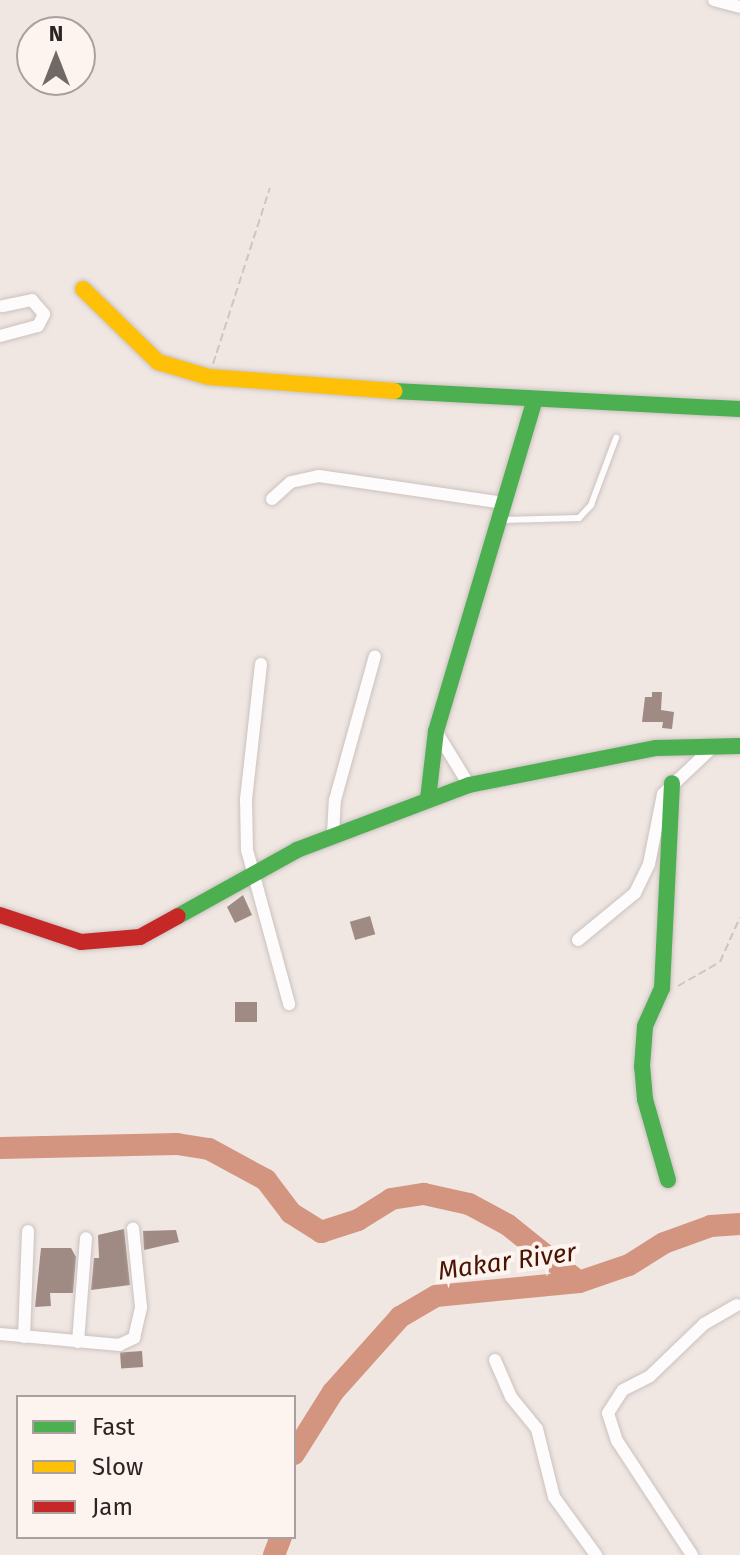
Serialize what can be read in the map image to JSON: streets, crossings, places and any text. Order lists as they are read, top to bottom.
{
  "water": ["Makar River"],
  "legend": ["Fast", "Slow", "Jam"],
  "north": "top"
}
